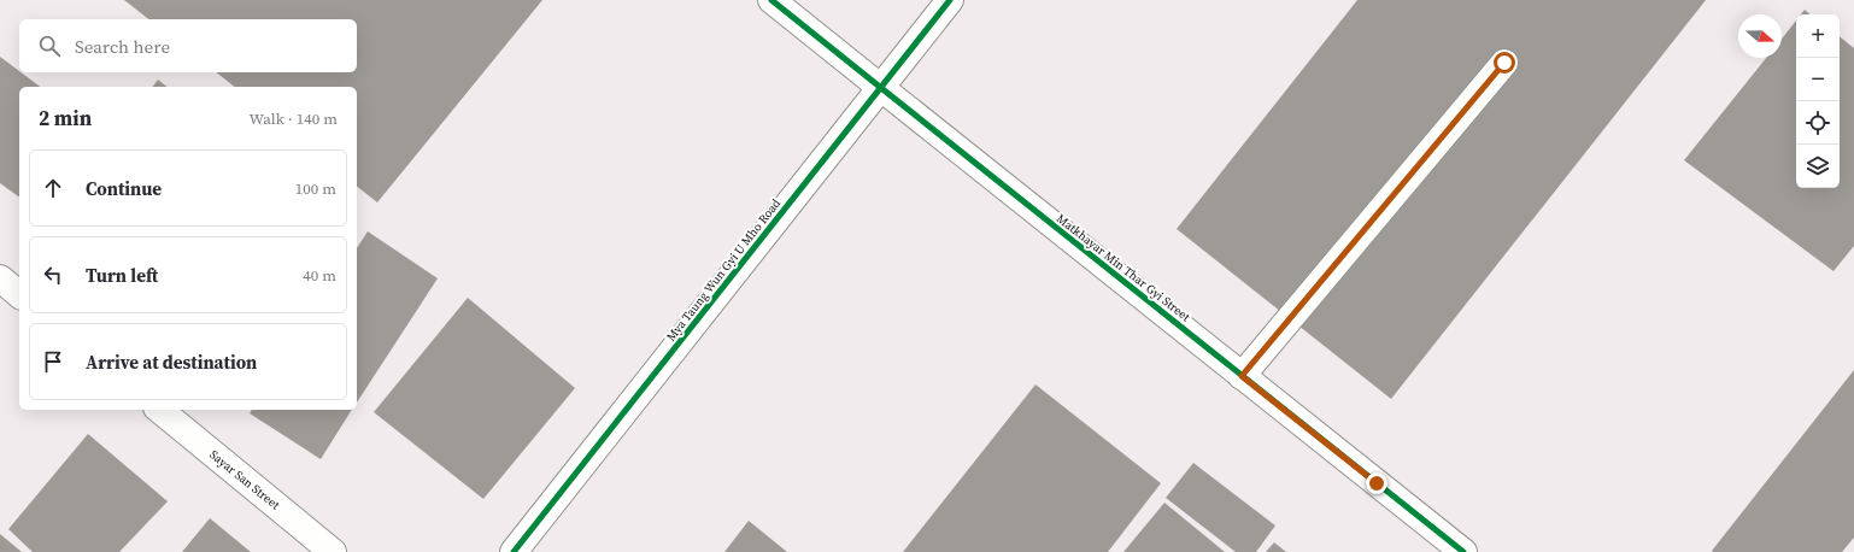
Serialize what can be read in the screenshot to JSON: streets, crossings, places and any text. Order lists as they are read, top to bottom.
{
  "streets": {
    "street": ["Matkhayar Min Thar Gyi Street", "Mya Taung Wun Gyi U Mho Road", "Sayar San Street"]
  },
  "crossings": [
    ["Matkhayar Min Thar Gyi Street", "Mya Taung Wun Gyi U Mho Road"]
  ],
  "north": "right",
  "page": {
    "map_buttons": ["+", "−"],
    "search": "Search here",
    "heading": ["2 min", "Walk · 140 m"],
    "list": [
      ["Continue", "100 m"],
      ["Turn left", "40 m"],
      "Arrive at destination"
    ]
  }
}
